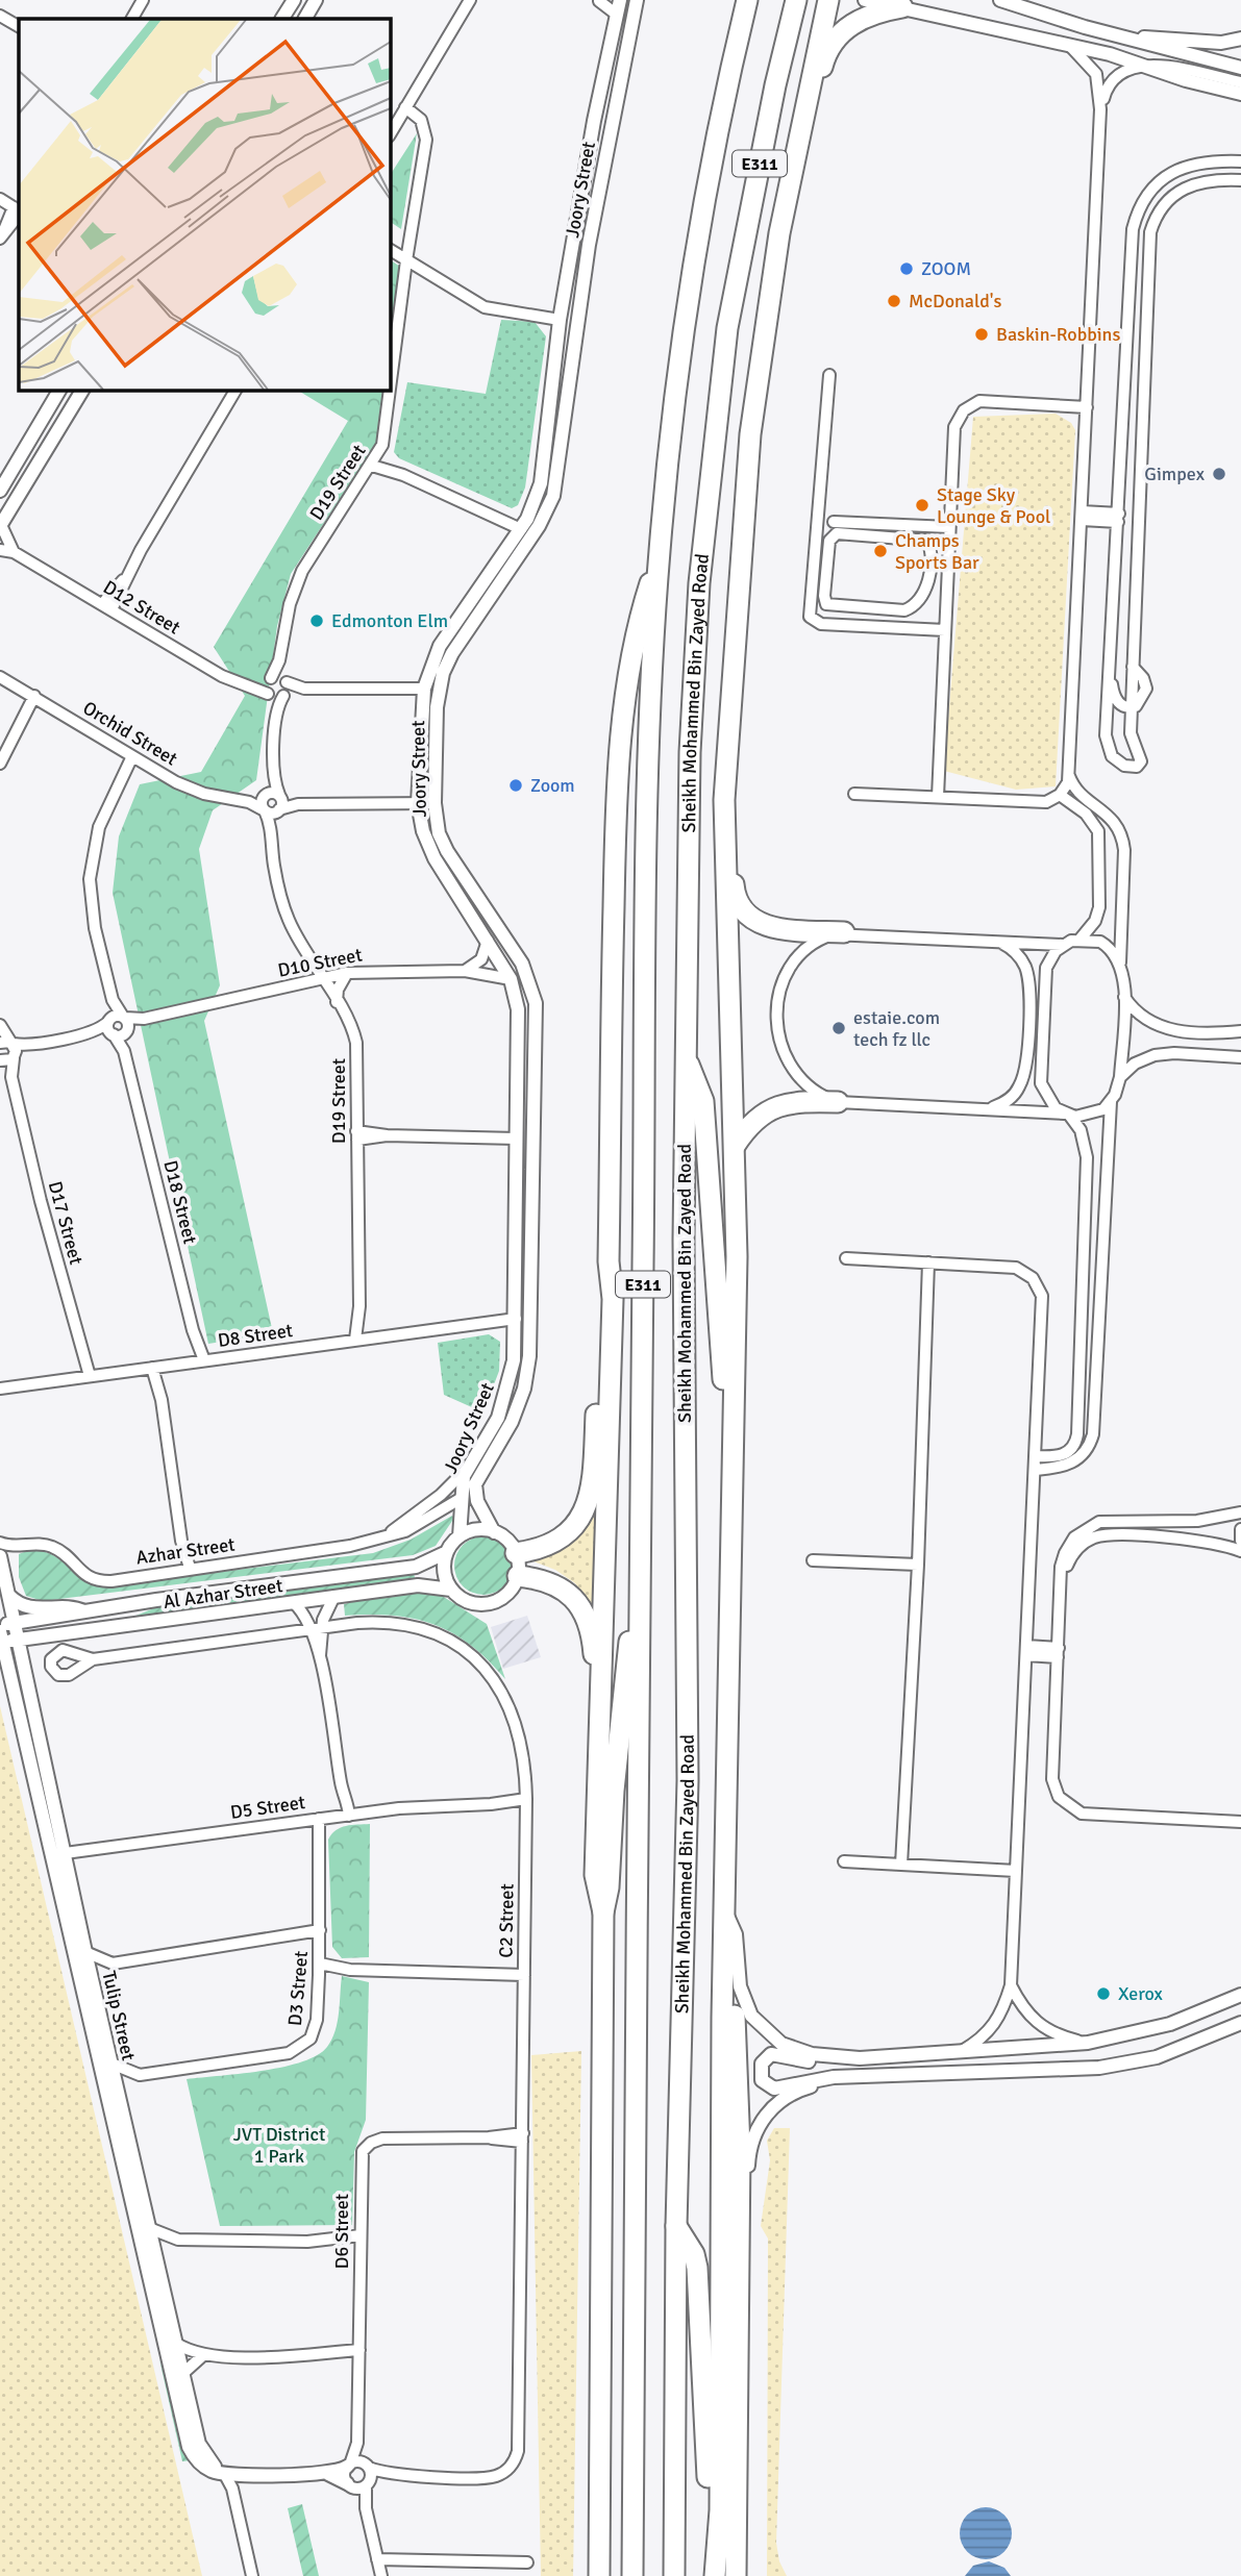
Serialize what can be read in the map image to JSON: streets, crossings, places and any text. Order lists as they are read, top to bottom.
{
  "streets": {
    "highway": ["E311", "Sheikh Mohammed Bin Zayed Road"],
    "street": [
      "Joory Street",
      "D19 Street",
      "D12 Street",
      "Orchid Street",
      "D10 Street",
      "D18 Street",
      "D17 Street",
      "D8 Street",
      "Azhar Street",
      "Al Azhar Street",
      "D5 Street",
      "C2 Street",
      "D3 Street",
      "Tulip Street",
      "D6 Street"
    ]
  },
  "crossings": [
    ["Joory Street", "D10 Street"],
    ["Joory Street", "D8 Street"],
    ["Joory Street", "Azhar Street"],
    ["Joory Street", "Al Azhar Street"],
    ["D19 Street", "Orchid Street"],
    ["D19 Street", "D10 Street"],
    ["D19 Street", "D8 Street"],
    ["D10 Street", "D18 Street"],
    ["D18 Street", "D8 Street"],
    ["D17 Street", "D8 Street"],
    ["Al Azhar Street", "Tulip Street"],
    ["D5 Street", "C2 Street"],
    ["D5 Street", "D3 Street"],
    ["D5 Street", "Tulip Street"],
    ["C2 Street", "Tulip Street"],
    ["C2 Street", "D6 Street"],
    ["Tulip Street", "D6 Street"]
  ],
  "parks": ["JVT District 1 Park"],
  "places": [
    "ZOOM",
    "McDonald's",
    "Baskin-Robbins",
    "Gimpex",
    "Stage Sky Lounge & Pool",
    "Champs Sports Bar",
    "Edmonton Elm",
    "Zoom",
    "estaie.com tech fz llc",
    "Xerox"
  ]
}
